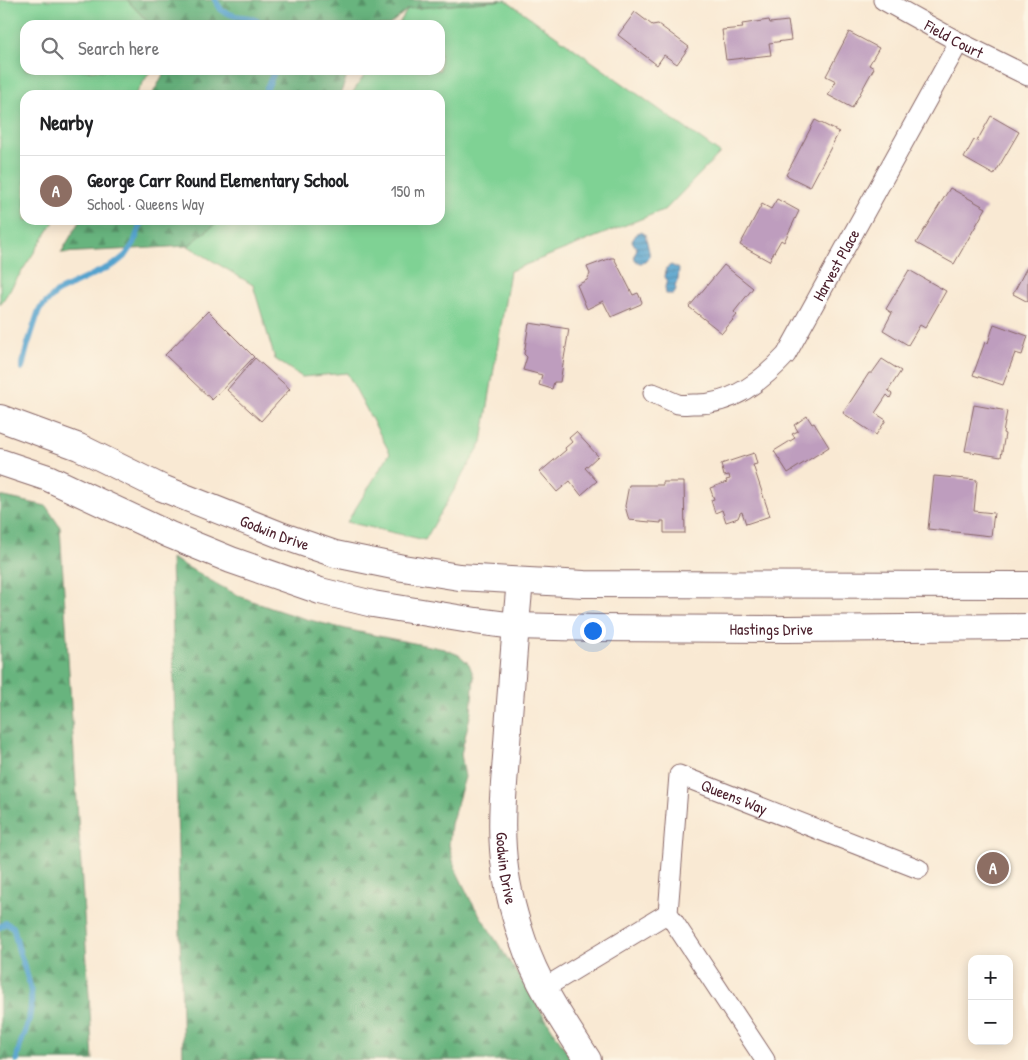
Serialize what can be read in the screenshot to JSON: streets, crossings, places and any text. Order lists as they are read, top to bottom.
{
  "streets": {
    "street": [
      "Field Court",
      "Harvest Place",
      "Godwin Drive",
      "Hastings Drive",
      "Queens Way"
    ]
  },
  "crossings": [
    ["Field Court", "Harvest Place"],
    ["Godwin Drive", "Hastings Drive"]
  ],
  "page": {
    "search": "Search here",
    "heading": "Nearby",
    "list": [
      {
        "mark": "A",
        "name": "George Carr Round Elementary School",
        "note": "School · Queens Way",
        "value": "150 m"
      }
    ],
    "pins": "A",
    "map_buttons": ["+", "−"]
  }
}
